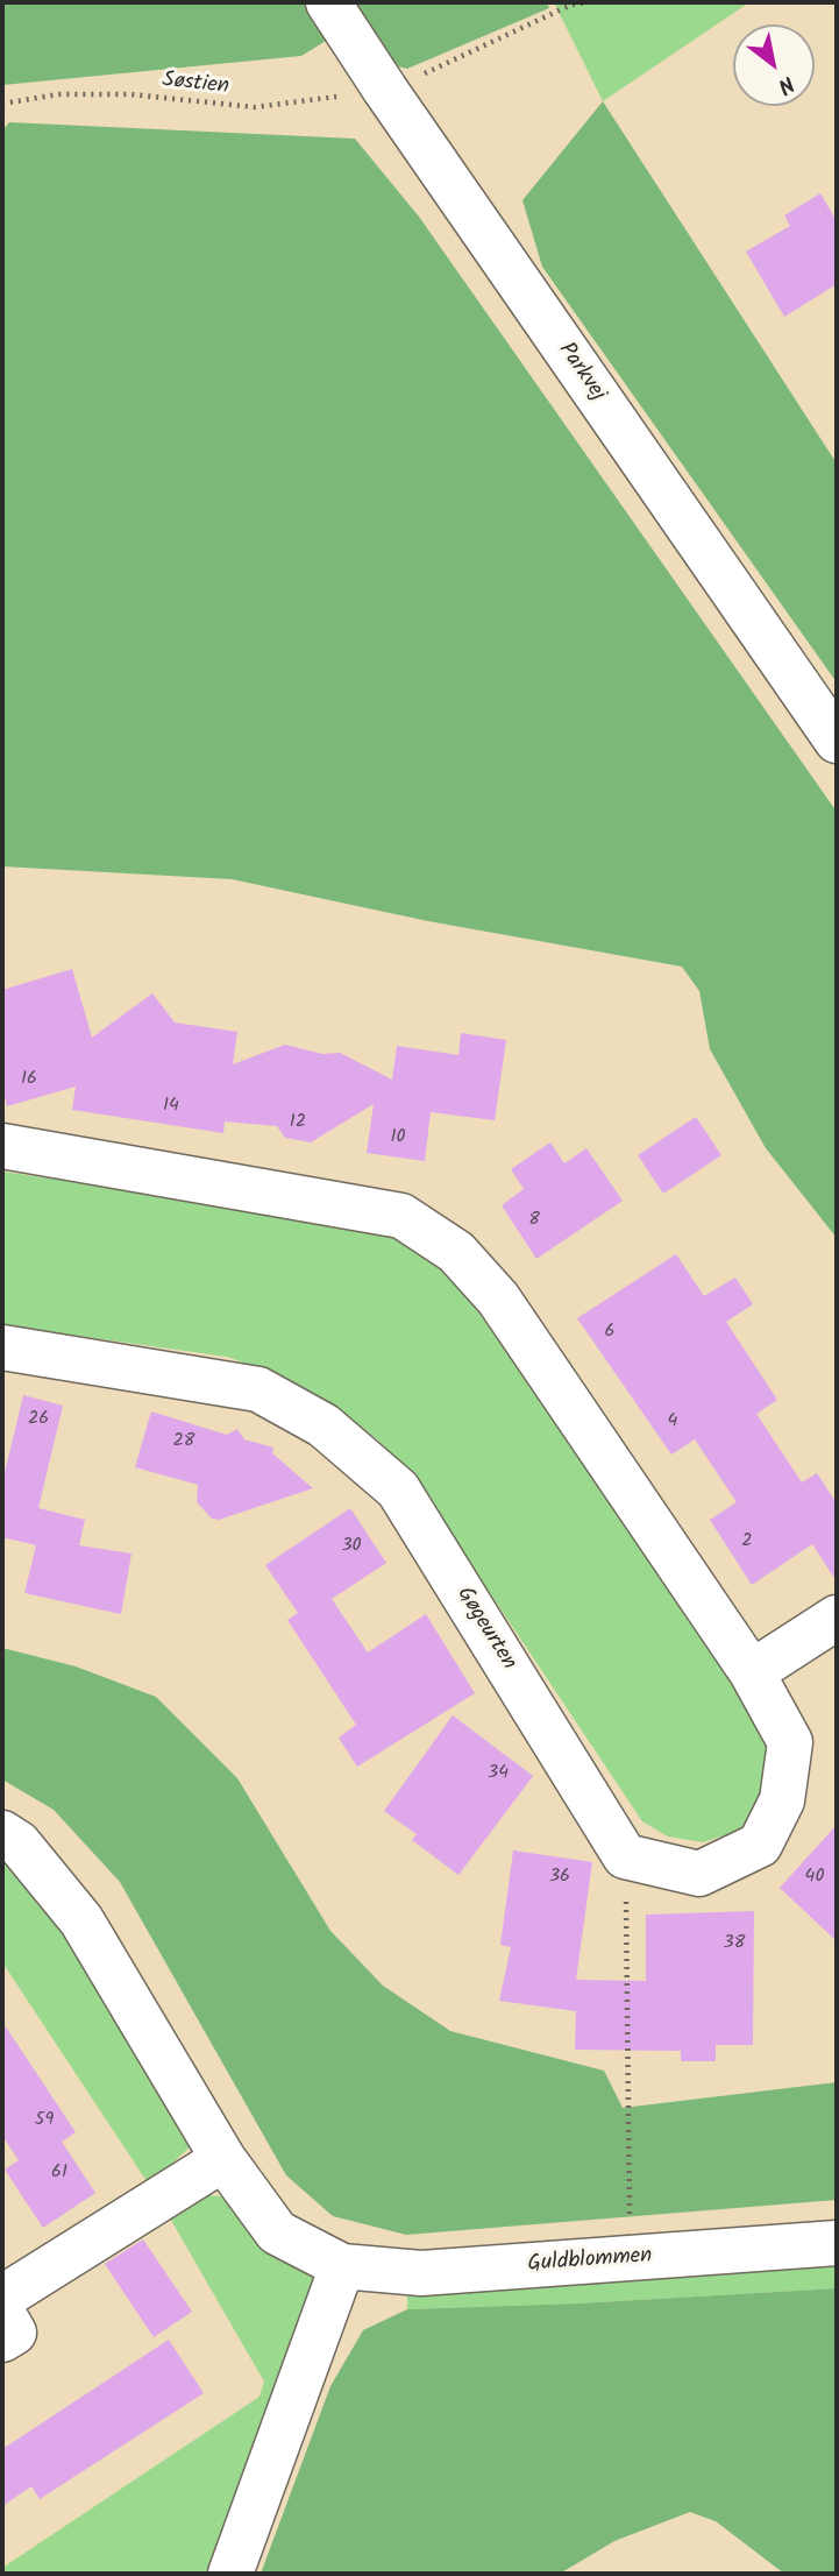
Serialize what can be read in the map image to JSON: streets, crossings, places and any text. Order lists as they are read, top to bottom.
{
  "streets": {
    "street": ["Parkvej", "Gøgeurten", "Guldblommen"],
    "path": ["Søstien"]
  },
  "crossings": [
    ["Søstien", "Parkvej"]
  ],
  "house_numbers": [
    "16",
    "14",
    "12",
    "10",
    "8",
    "6",
    "26",
    "4",
    "28",
    "2",
    "30",
    "34",
    "36",
    "40",
    "38",
    "59",
    "61"
  ],
  "north": "bottom right"
}
